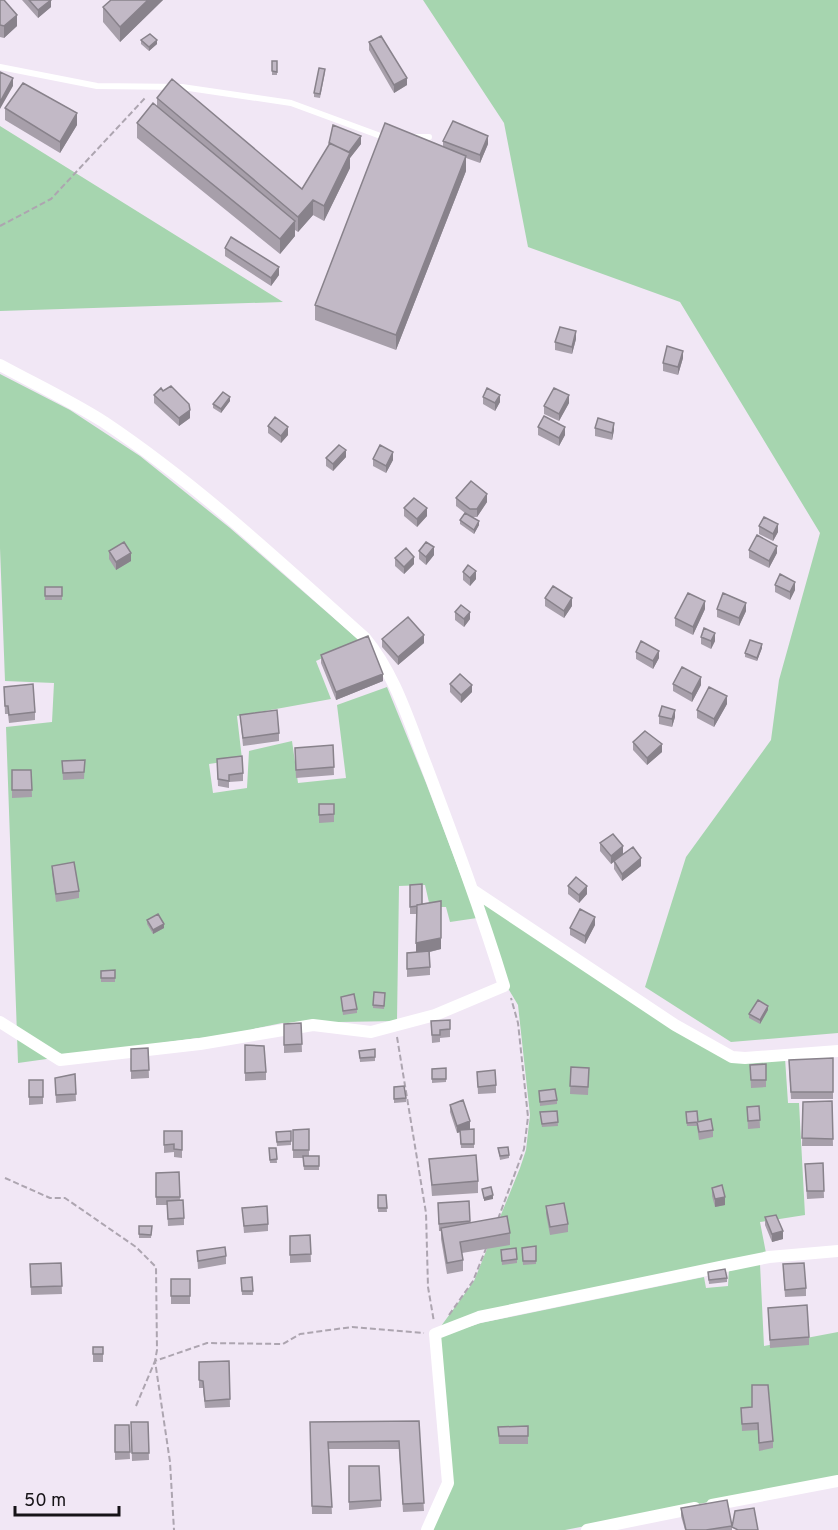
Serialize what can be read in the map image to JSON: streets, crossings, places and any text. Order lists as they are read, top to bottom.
{
  "scale_bar": "50 m"
}
